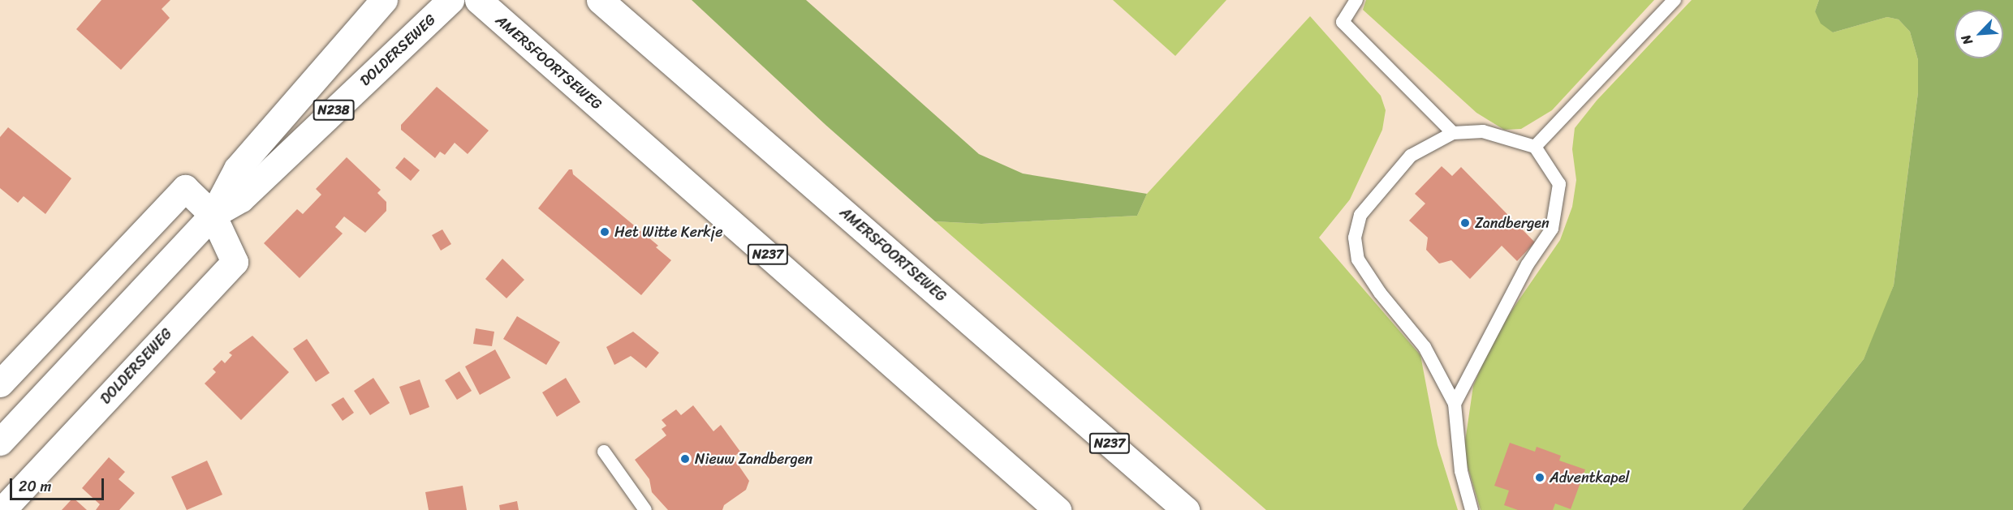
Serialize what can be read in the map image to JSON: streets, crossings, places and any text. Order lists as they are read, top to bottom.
{
  "streets": {
    "main road": [
      "DOLDERSEWEG",
      "AMERSFOORTSEWEG",
      "N238",
      "N237"
    ]
  },
  "places": [
    "Zandbergen",
    "Het Witte Kerkje",
    "Nieuw Zandbergen",
    "Adventkapel"
  ],
  "scale_bar": "20 m",
  "north": "bottom left"
}
